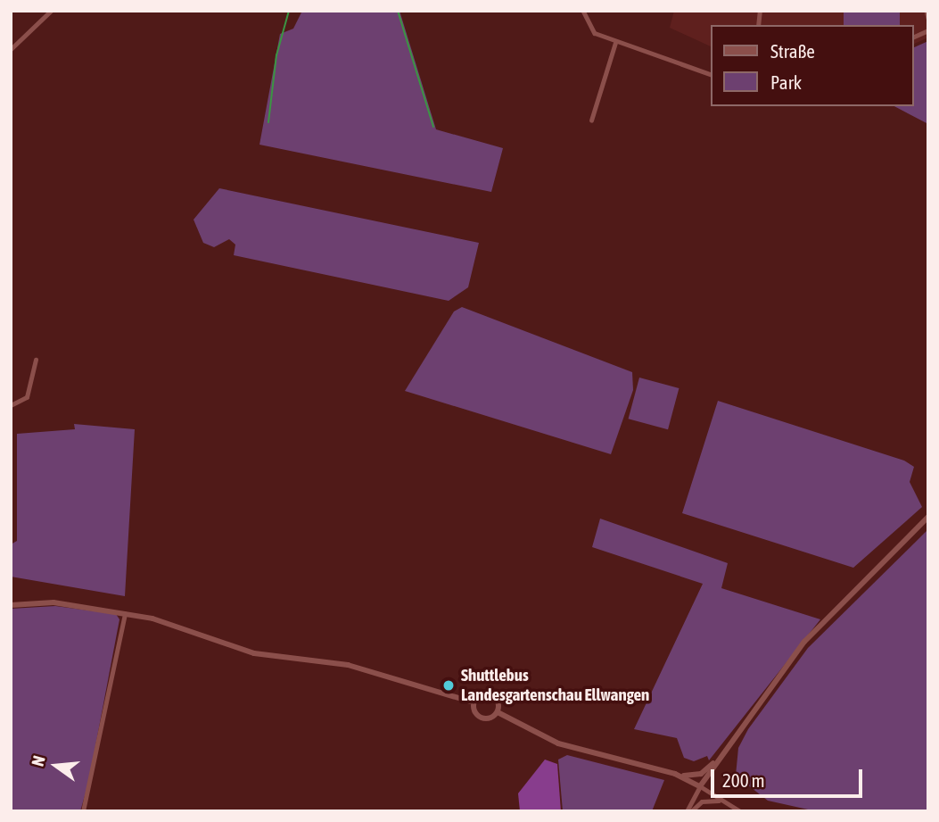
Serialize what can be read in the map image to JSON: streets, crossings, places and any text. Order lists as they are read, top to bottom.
{
  "places": ["Shuttlebus Landesgartenschau Ellwangen"],
  "legend": ["Straße", "Park"],
  "scale_bar": "200 m",
  "north": "left"
}
